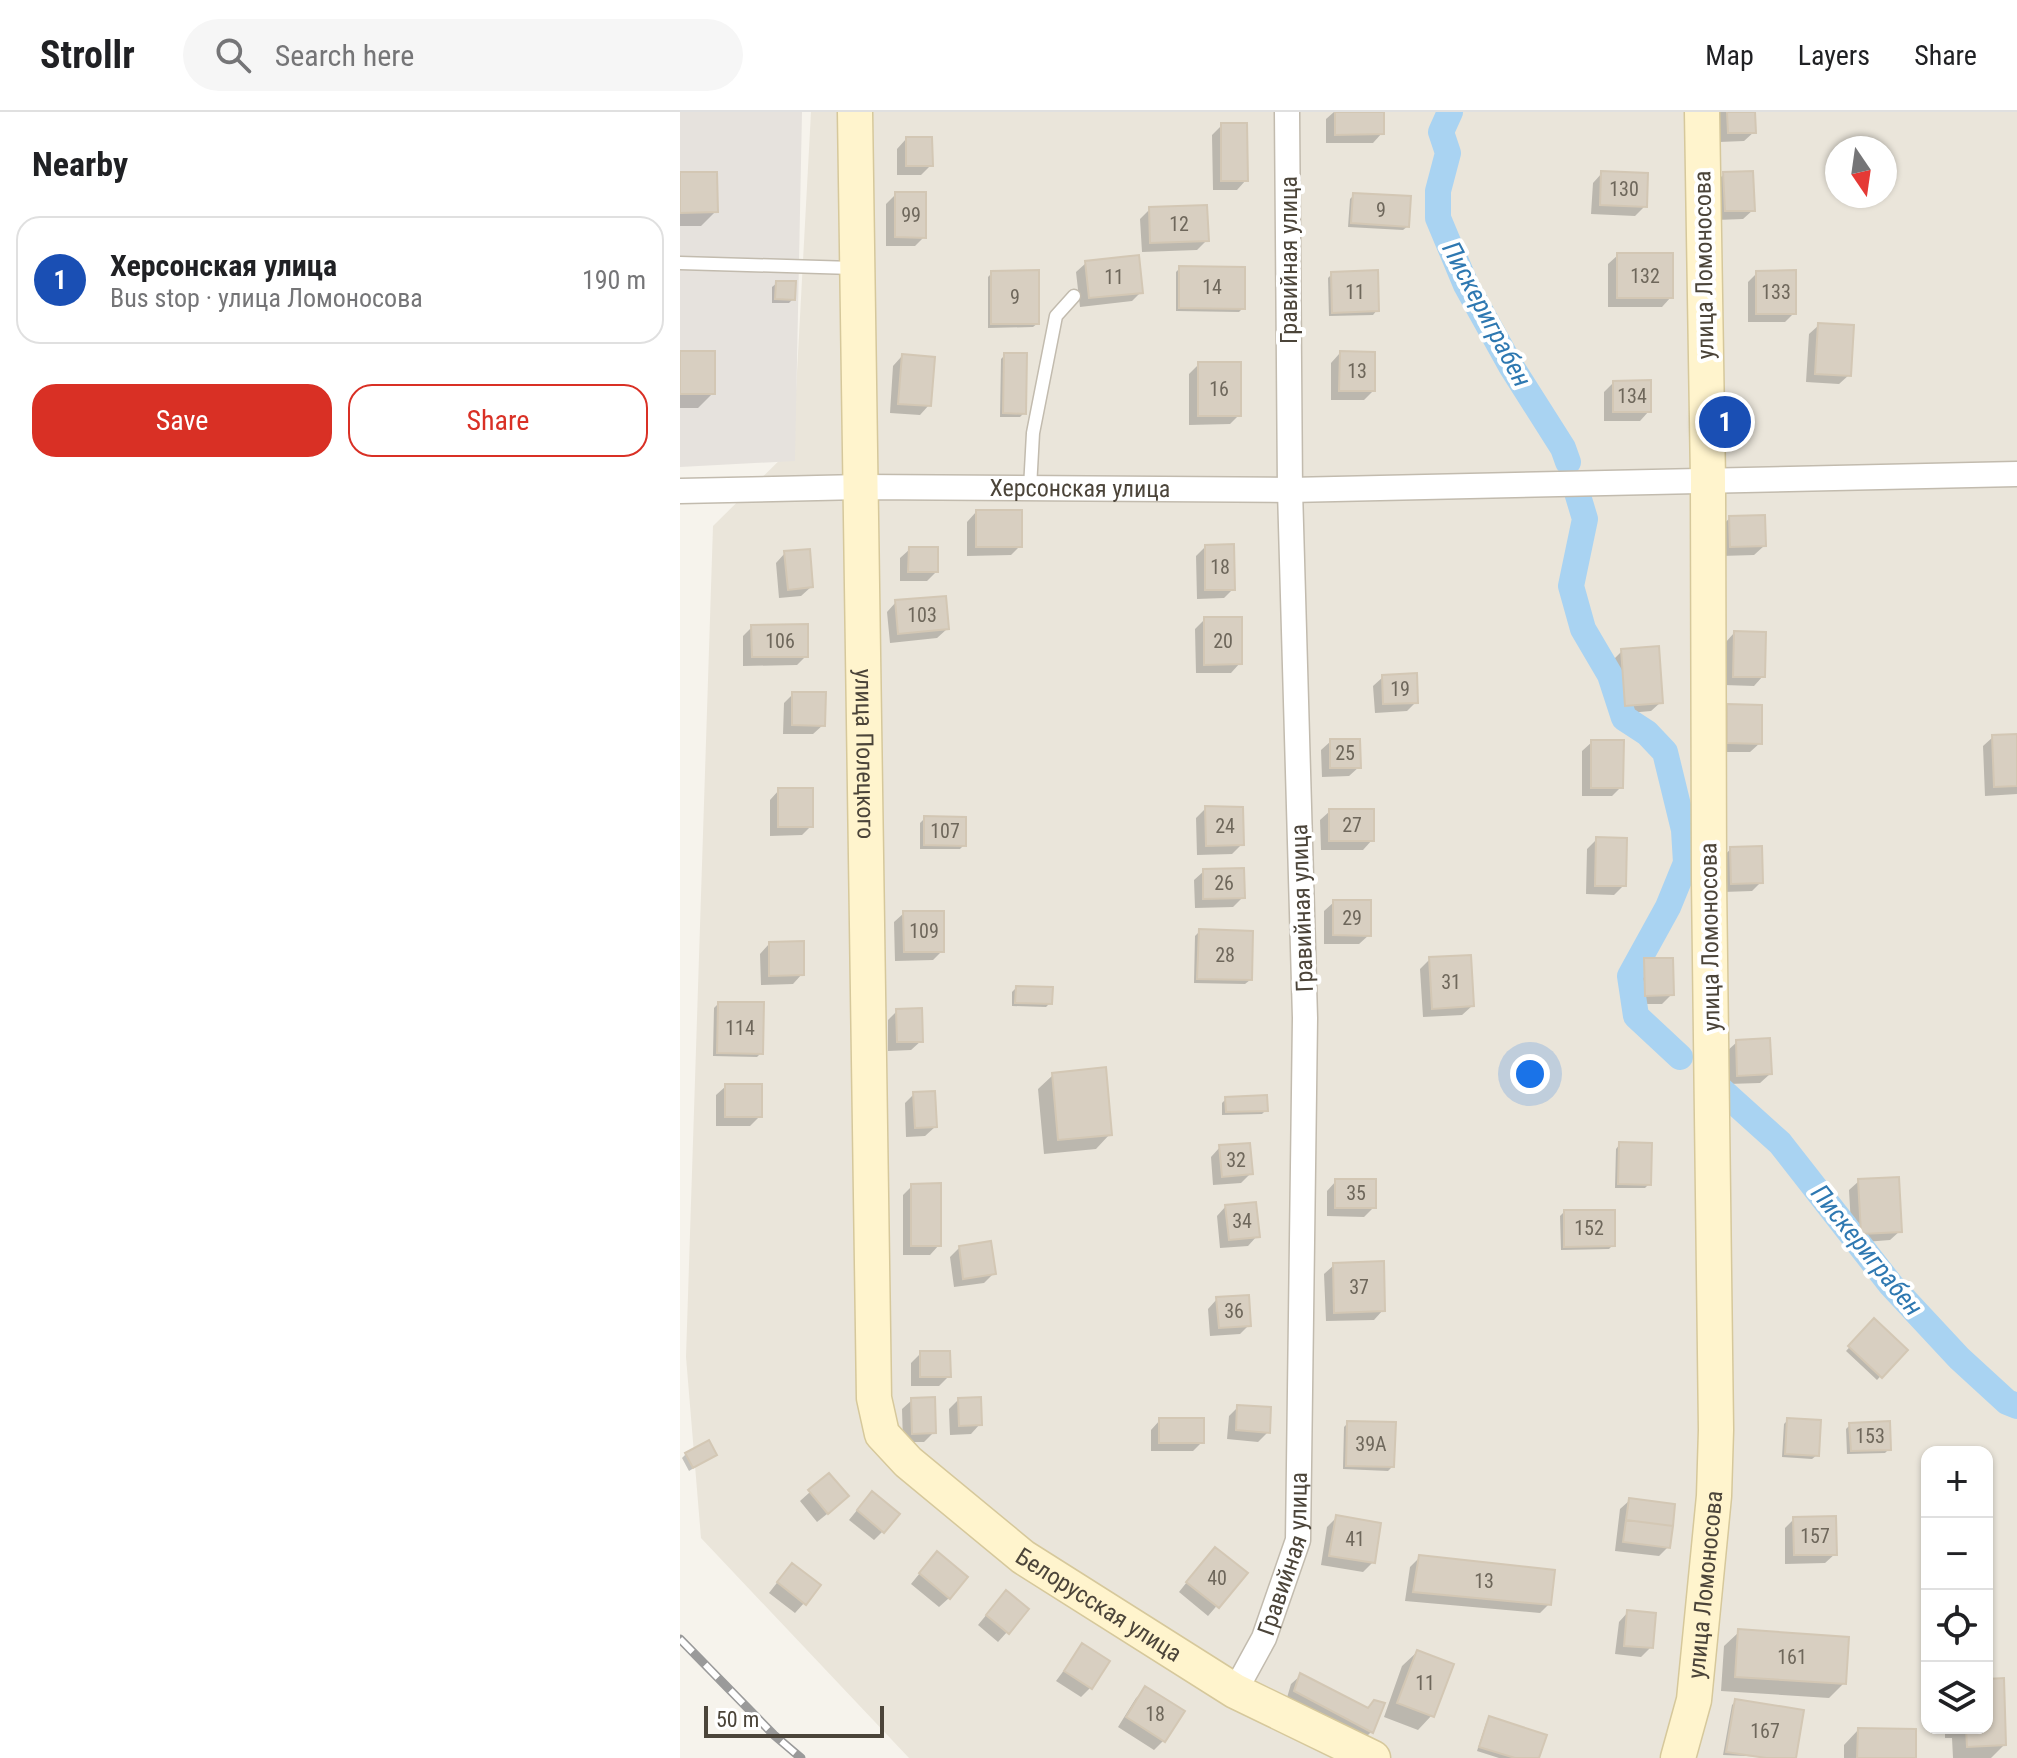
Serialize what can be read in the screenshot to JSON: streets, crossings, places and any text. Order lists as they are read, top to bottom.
{
  "streets": {
    "street": [
      "Гравийная улица",
      "улица Ломоносова",
      "Херсонская улица",
      "улица Полецкого",
      "Белорусская улица"
    ]
  },
  "crossings": [
    ["Гравийная улица", "Херсонская улица"],
    ["Гравийная улица", "Белорусская улица"],
    ["улица Ломоносова", "Херсонская улица"],
    ["Херсонская улица", "улица Полецкого"],
    ["улица Полецкого", "Белорусская улица"]
  ],
  "water": ["Пискериграбен"],
  "house_numbers": [
    "130",
    "9",
    "99",
    "12",
    "132",
    "11",
    "14",
    "11",
    "133",
    "9",
    "13",
    "16",
    "134",
    "18",
    "103",
    "106",
    "20",
    "19",
    "25",
    "27",
    "24",
    "107",
    "26",
    "29",
    "109",
    "28",
    "31",
    "114",
    "32",
    "35",
    "34",
    "152",
    "37",
    "36",
    "153",
    "39А",
    "157",
    "41",
    "40",
    "13",
    "161",
    "11",
    "18",
    "167"
  ],
  "scale_bar": "50 m",
  "north": "bottom",
  "page": {
    "header": "Strollr",
    "search": "Search here",
    "nav": ["Map", "Layers", "Share"],
    "heading": "Nearby",
    "list": [
      {
        "mark": "1",
        "name": "Херсонская улица",
        "note": "Bus stop · улица Ломоносова",
        "value": "190 m"
      }
    ],
    "buttons": ["Save", "Share"],
    "pins": "1",
    "map_buttons": ["+", "−"],
    "scale": "50 m"
  }
}
